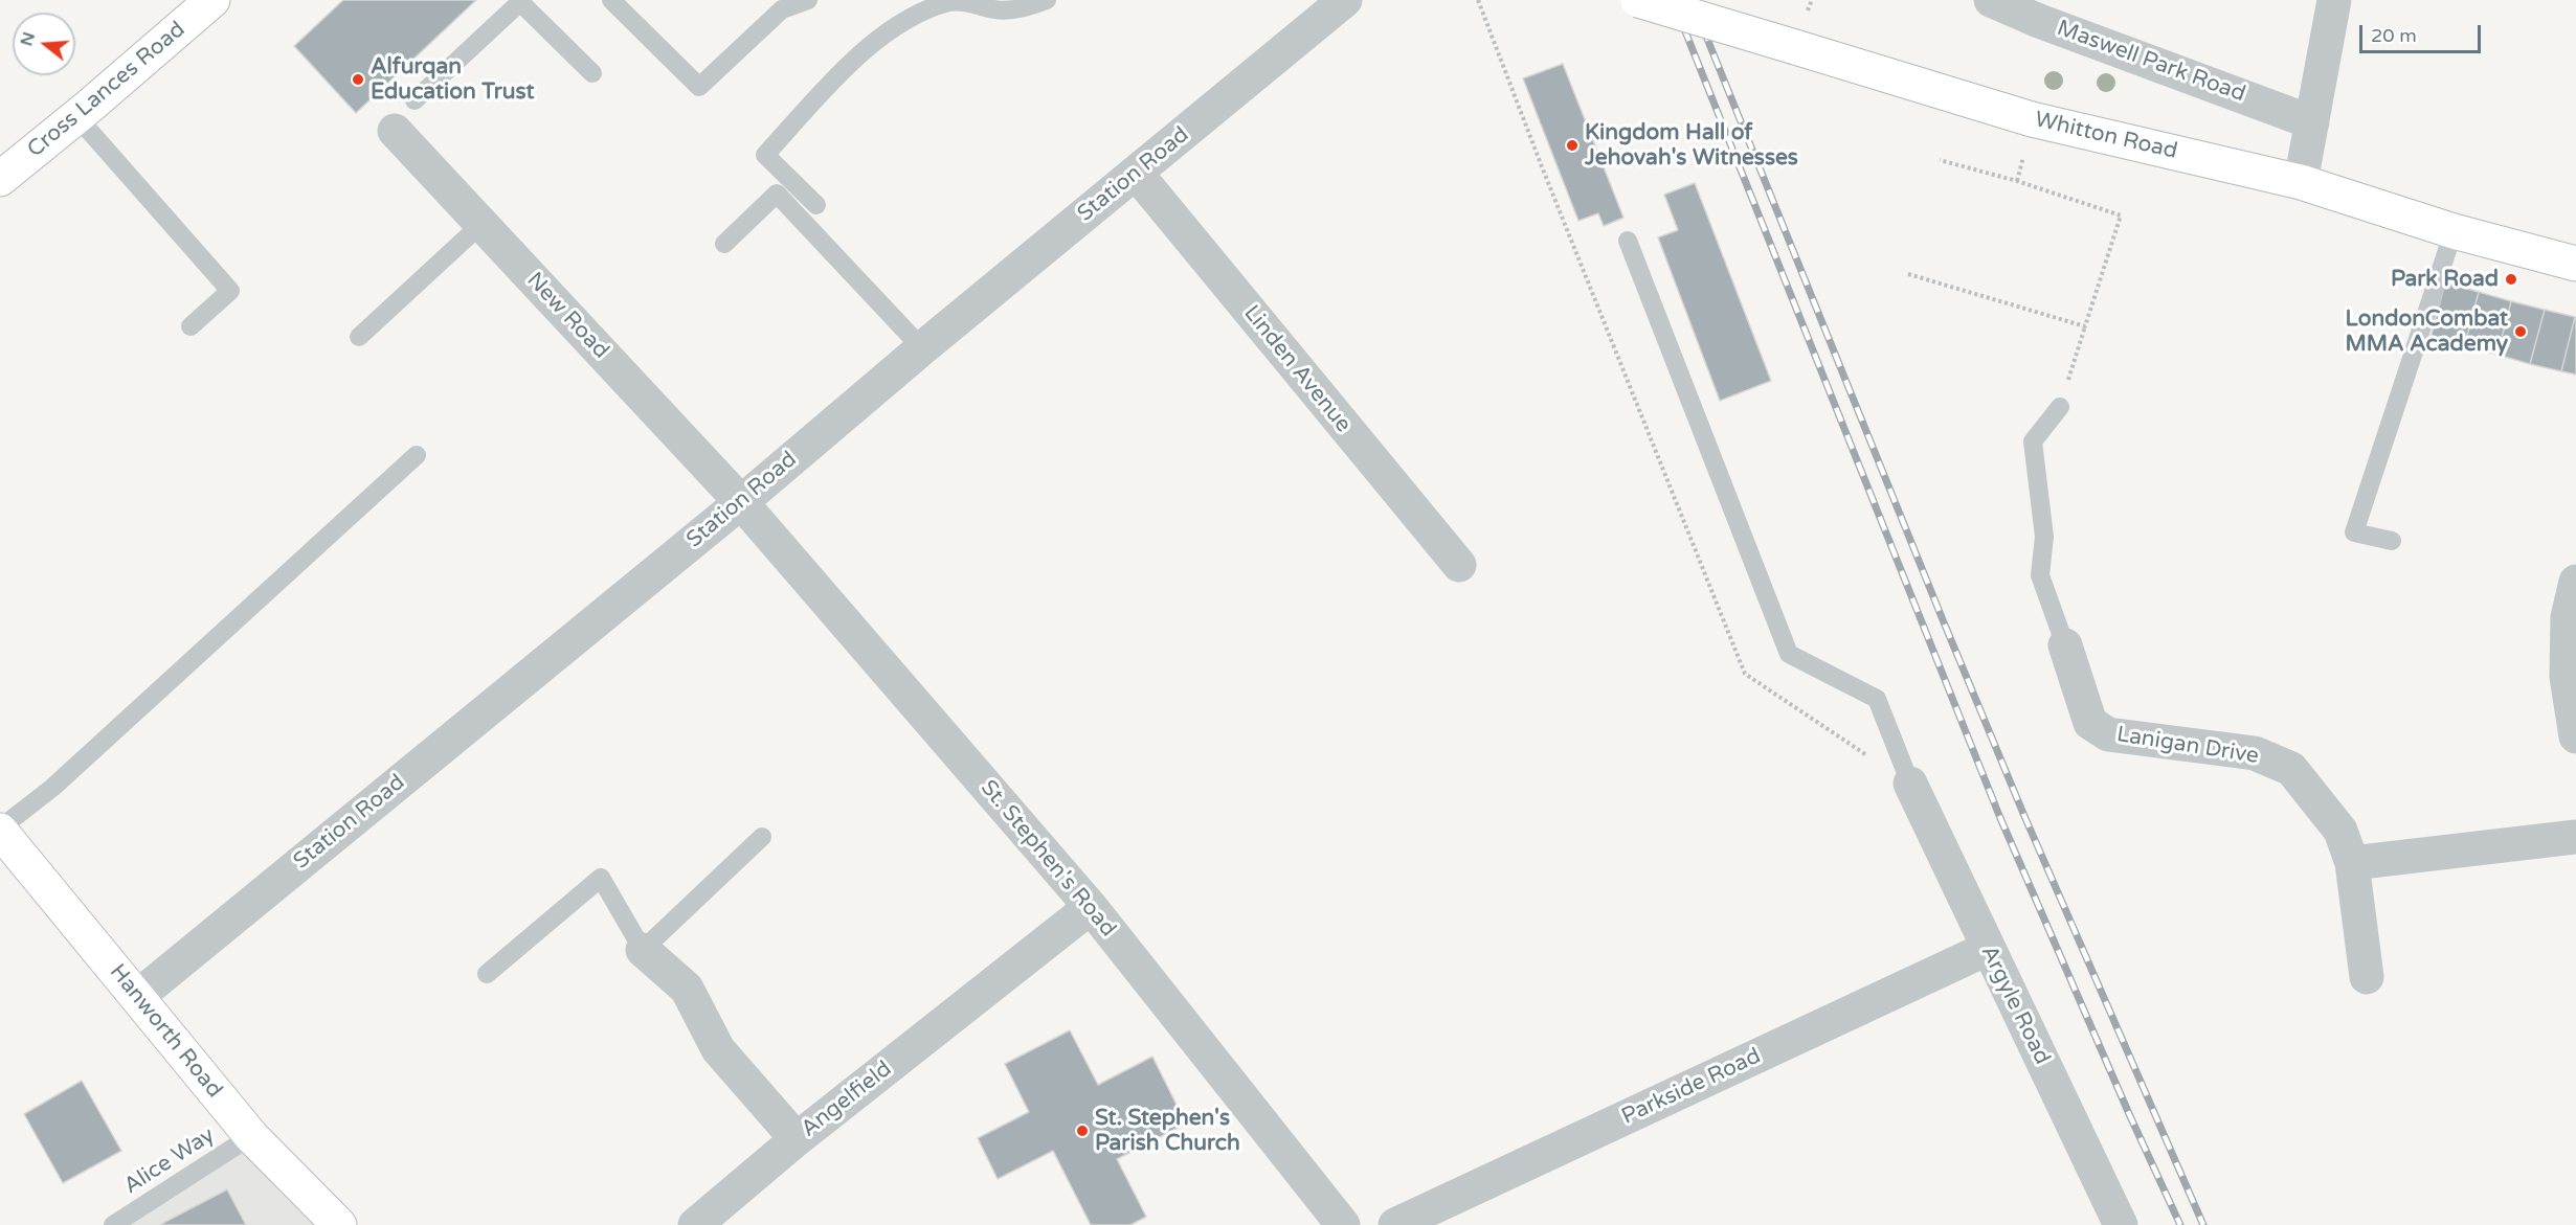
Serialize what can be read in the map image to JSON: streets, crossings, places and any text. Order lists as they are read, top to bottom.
{
  "streets": {
    "main road": ["Cross Lances Road", "Whitton Road", "Hanworth Road"],
    "street": [
      "Maswell Park Road",
      "Station Road",
      "New Road",
      "Linden Avenue",
      "Lanigan Drive",
      "St. Stephen's Road",
      "Argyle Road",
      "Parkside Road",
      "Angelfield"
    ],
    "lane": ["Alice Way"]
  },
  "crossings": [
    ["Station Road", "New Road"],
    ["Station Road", "Linden Avenue"],
    ["Station Road", "St. Stephen's Road"],
    ["Station Road", "Hanworth Road"],
    ["New Road", "St. Stephen's Road"],
    ["St. Stephen's Road", "Angelfield"],
    ["Argyle Road", "Parkside Road"],
    ["Hanworth Road", "Alice Way"]
  ],
  "places": [
    "Alfurqan Education Trust",
    "Kingdom Hall of Jehovah's Witnesses",
    "Park Road",
    "LondonCombat MMA Academy",
    "St. Stephen's Parish Church"
  ],
  "scale_bar": "20 m",
  "north": "left"
}
